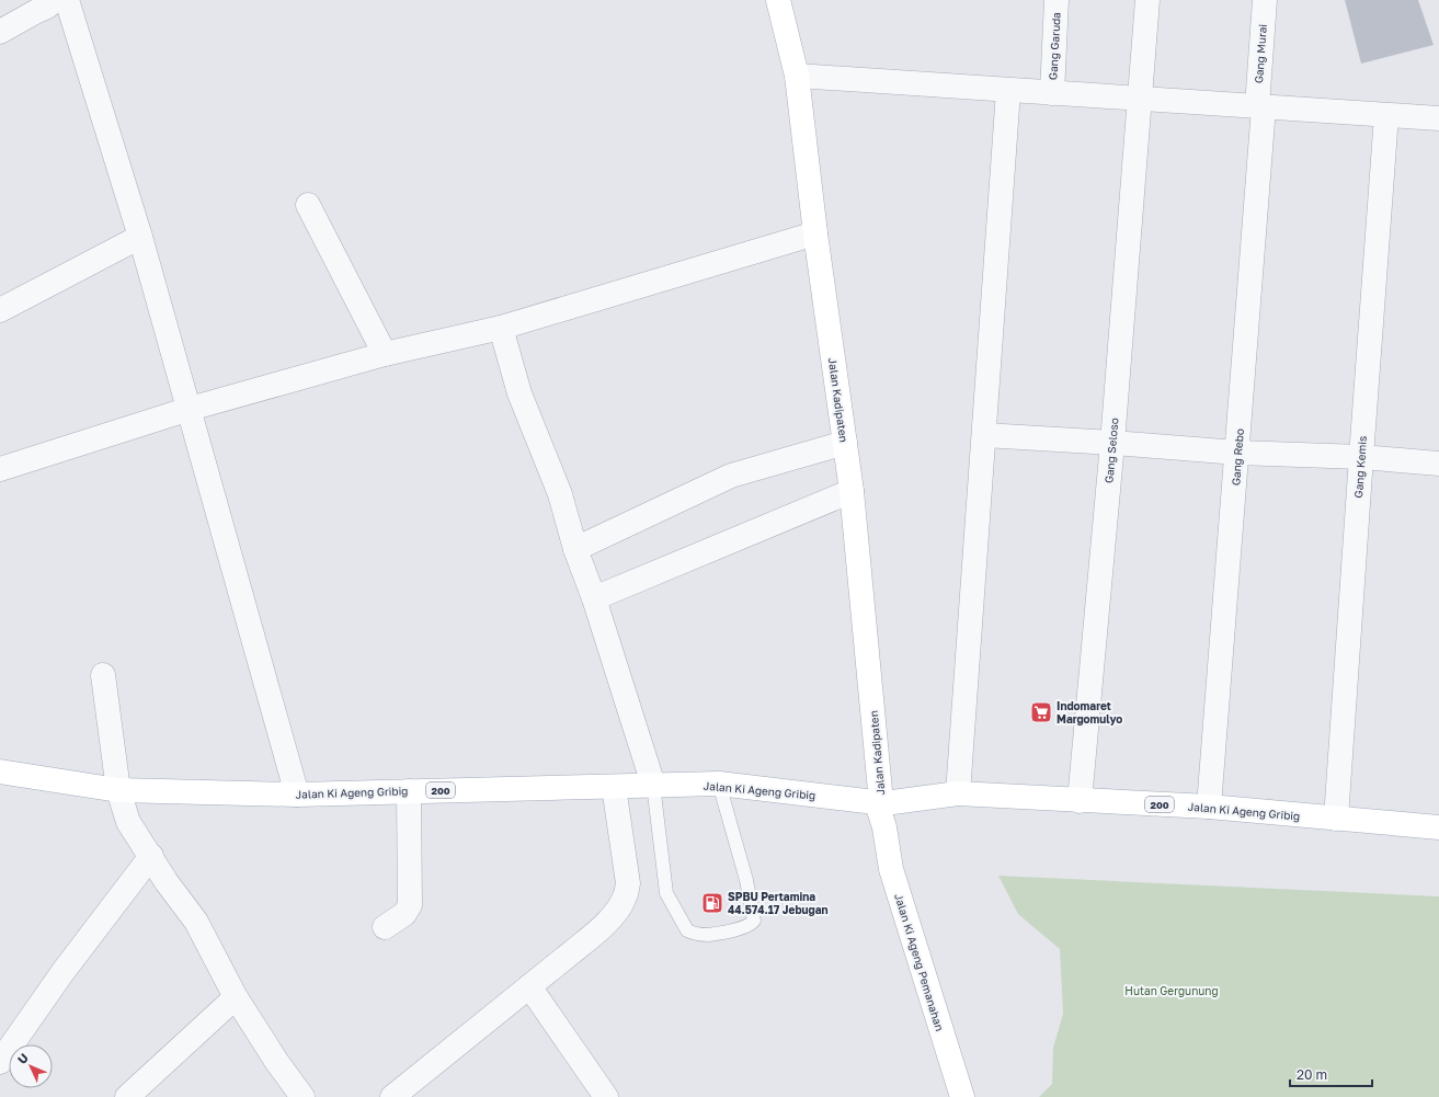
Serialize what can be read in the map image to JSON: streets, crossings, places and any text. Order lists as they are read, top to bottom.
{
  "streets": {
    "main road": [
      "Jalan Kadipaten",
      "200",
      "Jalan Ki Ageng Gribig",
      "Jalan Ki Ageng Pemanahan"
    ],
    "street": [
      "Gang Garuda",
      "Gang Murai",
      "Gang Seloso",
      "Gang Rebo",
      "Gang Kemis"
    ]
  },
  "crossings": [
    ["Gang Murai", "Gang Rebo"],
    ["Jalan Kadipaten", "Jalan Ki Ageng Gribig"],
    ["Jalan Kadipaten", "Jalan Ki Ageng Pemanahan"],
    ["Gang Seloso", "Jalan Ki Ageng Gribig"],
    ["Gang Rebo", "Jalan Ki Ageng Gribig"],
    ["Gang Kemis", "Jalan Ki Ageng Gribig"],
    ["Jalan Ki Ageng Gribig", "Jalan Ki Ageng Pemanahan"]
  ],
  "parks": ["Hutan Gergunung"],
  "places": {
    "supermarket": ["Indomaret Margomulyo"],
    "fuel station": ["SPBU Pertamina 44.574.17 Jebugan"]
  },
  "scale_bar": "20 m",
  "north": "top left"
}
